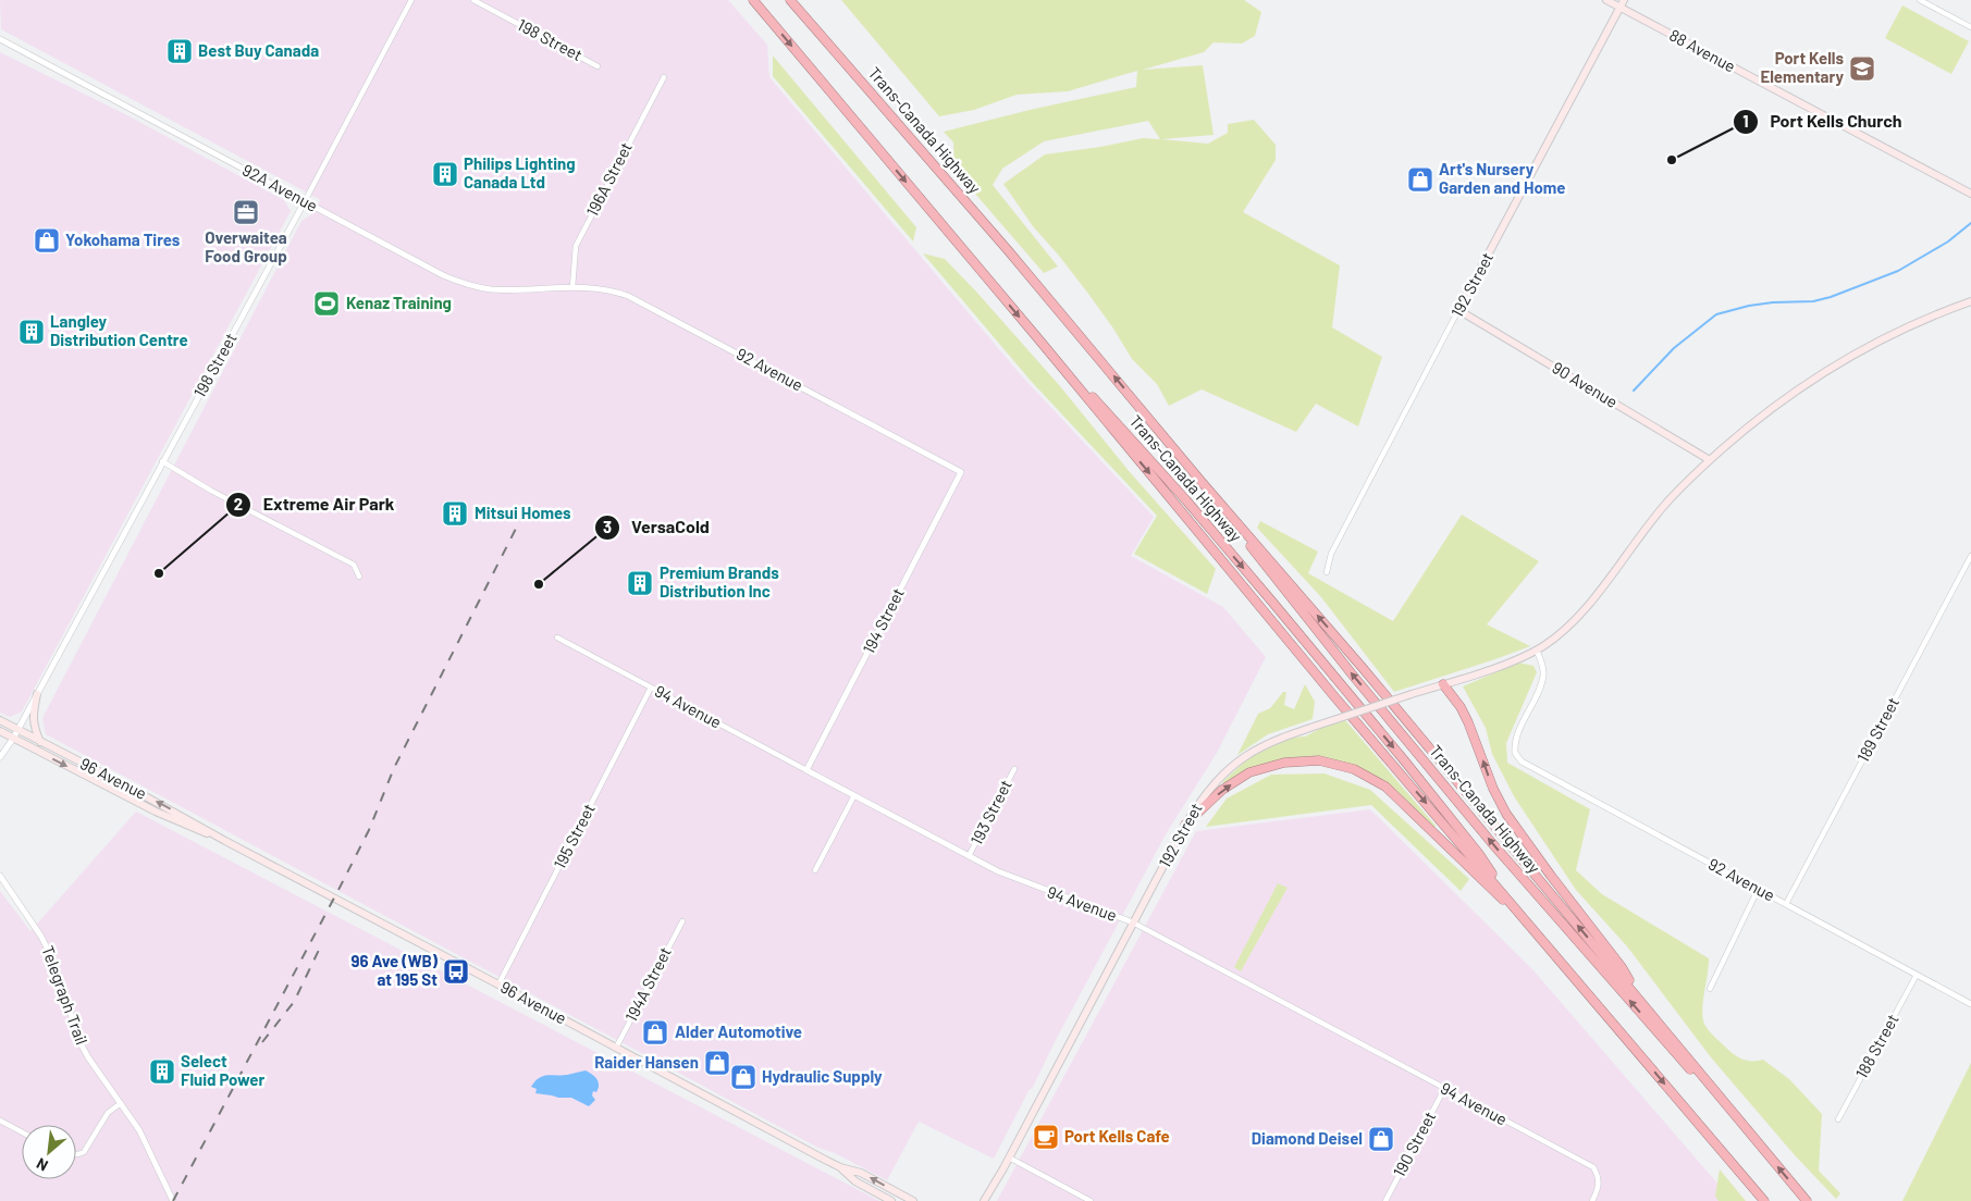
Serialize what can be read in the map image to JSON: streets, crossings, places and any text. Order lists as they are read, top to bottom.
{
  "streets": {
    "highway": ["Trans-Canada Highway"],
    "main road": [
      "88 Avenue",
      "192 Street",
      "90 Avenue",
      "96 Avenue"
    ],
    "street": [
      "198 Street",
      "196A Street",
      "92A Avenue",
      "92 Avenue",
      "194 Street",
      "94 Avenue",
      "189 Street",
      "193 Street",
      "195 Street",
      "194A Street",
      "Telegraph Trail",
      "188 Street",
      "190 Street"
    ]
  },
  "crossings": [
    ["198 Street", "92A Avenue"],
    ["198 Street", "96 Avenue"],
    ["88 Avenue", "192 Street"],
    ["196A Street", "92A Avenue"],
    ["196A Street", "92 Avenue"],
    ["92A Avenue", "92 Avenue"],
    ["192 Street", "92 Avenue"],
    ["192 Street", "90 Avenue"],
    ["192 Street", "94 Avenue"],
    ["92 Avenue", "194 Street"],
    ["92 Avenue", "189 Street"],
    ["92 Avenue", "188 Street"],
    ["194 Street", "94 Avenue"],
    ["94 Avenue", "193 Street"],
    ["94 Avenue", "195 Street"],
    ["94 Avenue", "190 Street"],
    ["96 Avenue", "195 Street"],
    ["96 Avenue", "194A Street"]
  ],
  "places": {
    "building": [
      "Best Buy Canada",
      "Philips Lighting Canada Ltd",
      "Langley Distribution Centre",
      "Mitsui Homes",
      "Premium Brands Distribution Inc",
      "Select Fluid Power"
    ],
    "school or university": ["Port Kells Elementary"],
    "other": ["Port Kells Church", "Extreme Air Park", "VersaCold"],
    "shop": [
      "Art's Nursery Garden and Home",
      "Yokohama Tires",
      "Alder Automotive",
      "Raider Hansen",
      "Hydraulic Supply",
      "Diamond Deisel"
    ],
    "office": ["Overwaitea Food Group"],
    "sports": ["Kenaz Training"],
    "bus stop": ["96 Ave (WB) at 195 St"],
    "cafe": ["Port Kells Cafe"]
  },
  "north": "bottom left"
}
